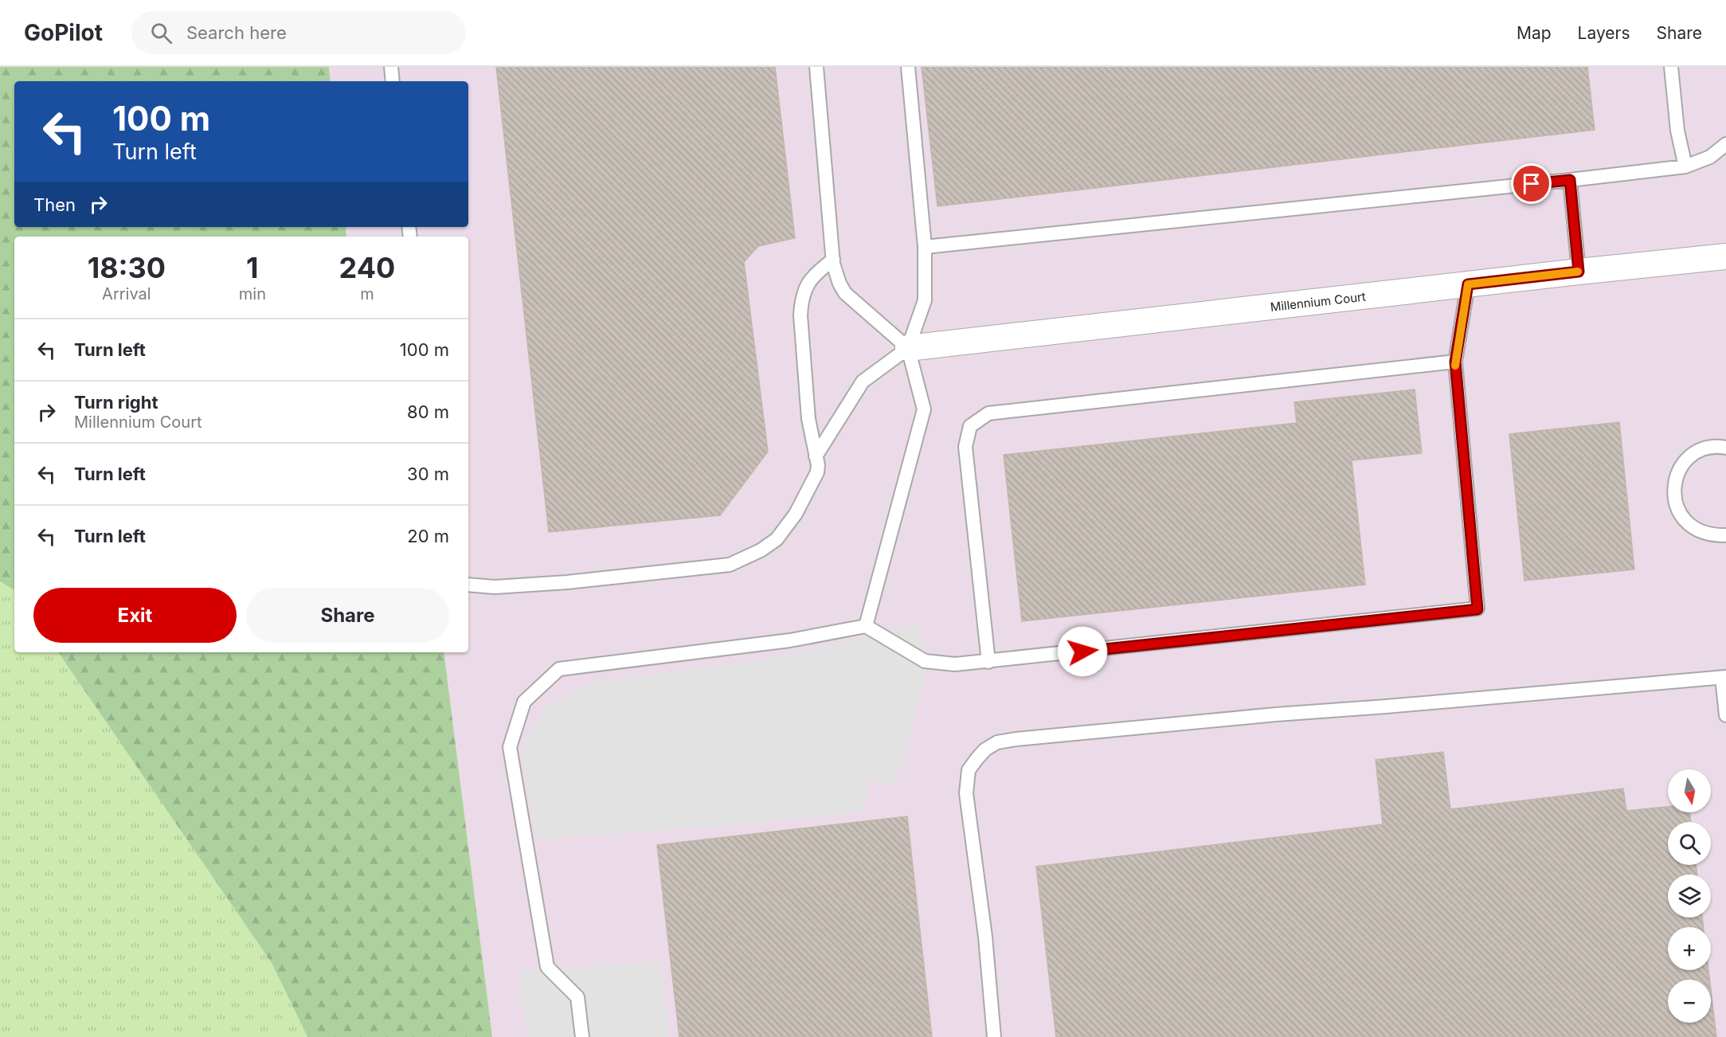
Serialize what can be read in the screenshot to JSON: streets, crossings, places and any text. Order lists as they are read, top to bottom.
{
  "streets": {
    "street": ["Millennium Court"]
  },
  "north": "bottom",
  "page": {
    "header": "GoPilot",
    "search": "Search here",
    "nav": ["Map", "Layers", "Share"],
    "turn": ["100 m", "Turn left"],
    "then": "Then",
    "eta": [
      "18:30",
      "Arrival",
      "1",
      "min",
      "240",
      "m"
    ],
    "list": [
      {
        "name": "Turn left",
        "value": "100 m"
      },
      {
        "name": "Turn right",
        "note": "Millennium Court",
        "value": "80 m"
      },
      {
        "name": "Turn left",
        "value": "30 m"
      },
      {
        "name": "Turn left",
        "value": "20 m"
      }
    ],
    "buttons": ["Exit", "Share"],
    "map_buttons": ["+", "−"]
  }
}
